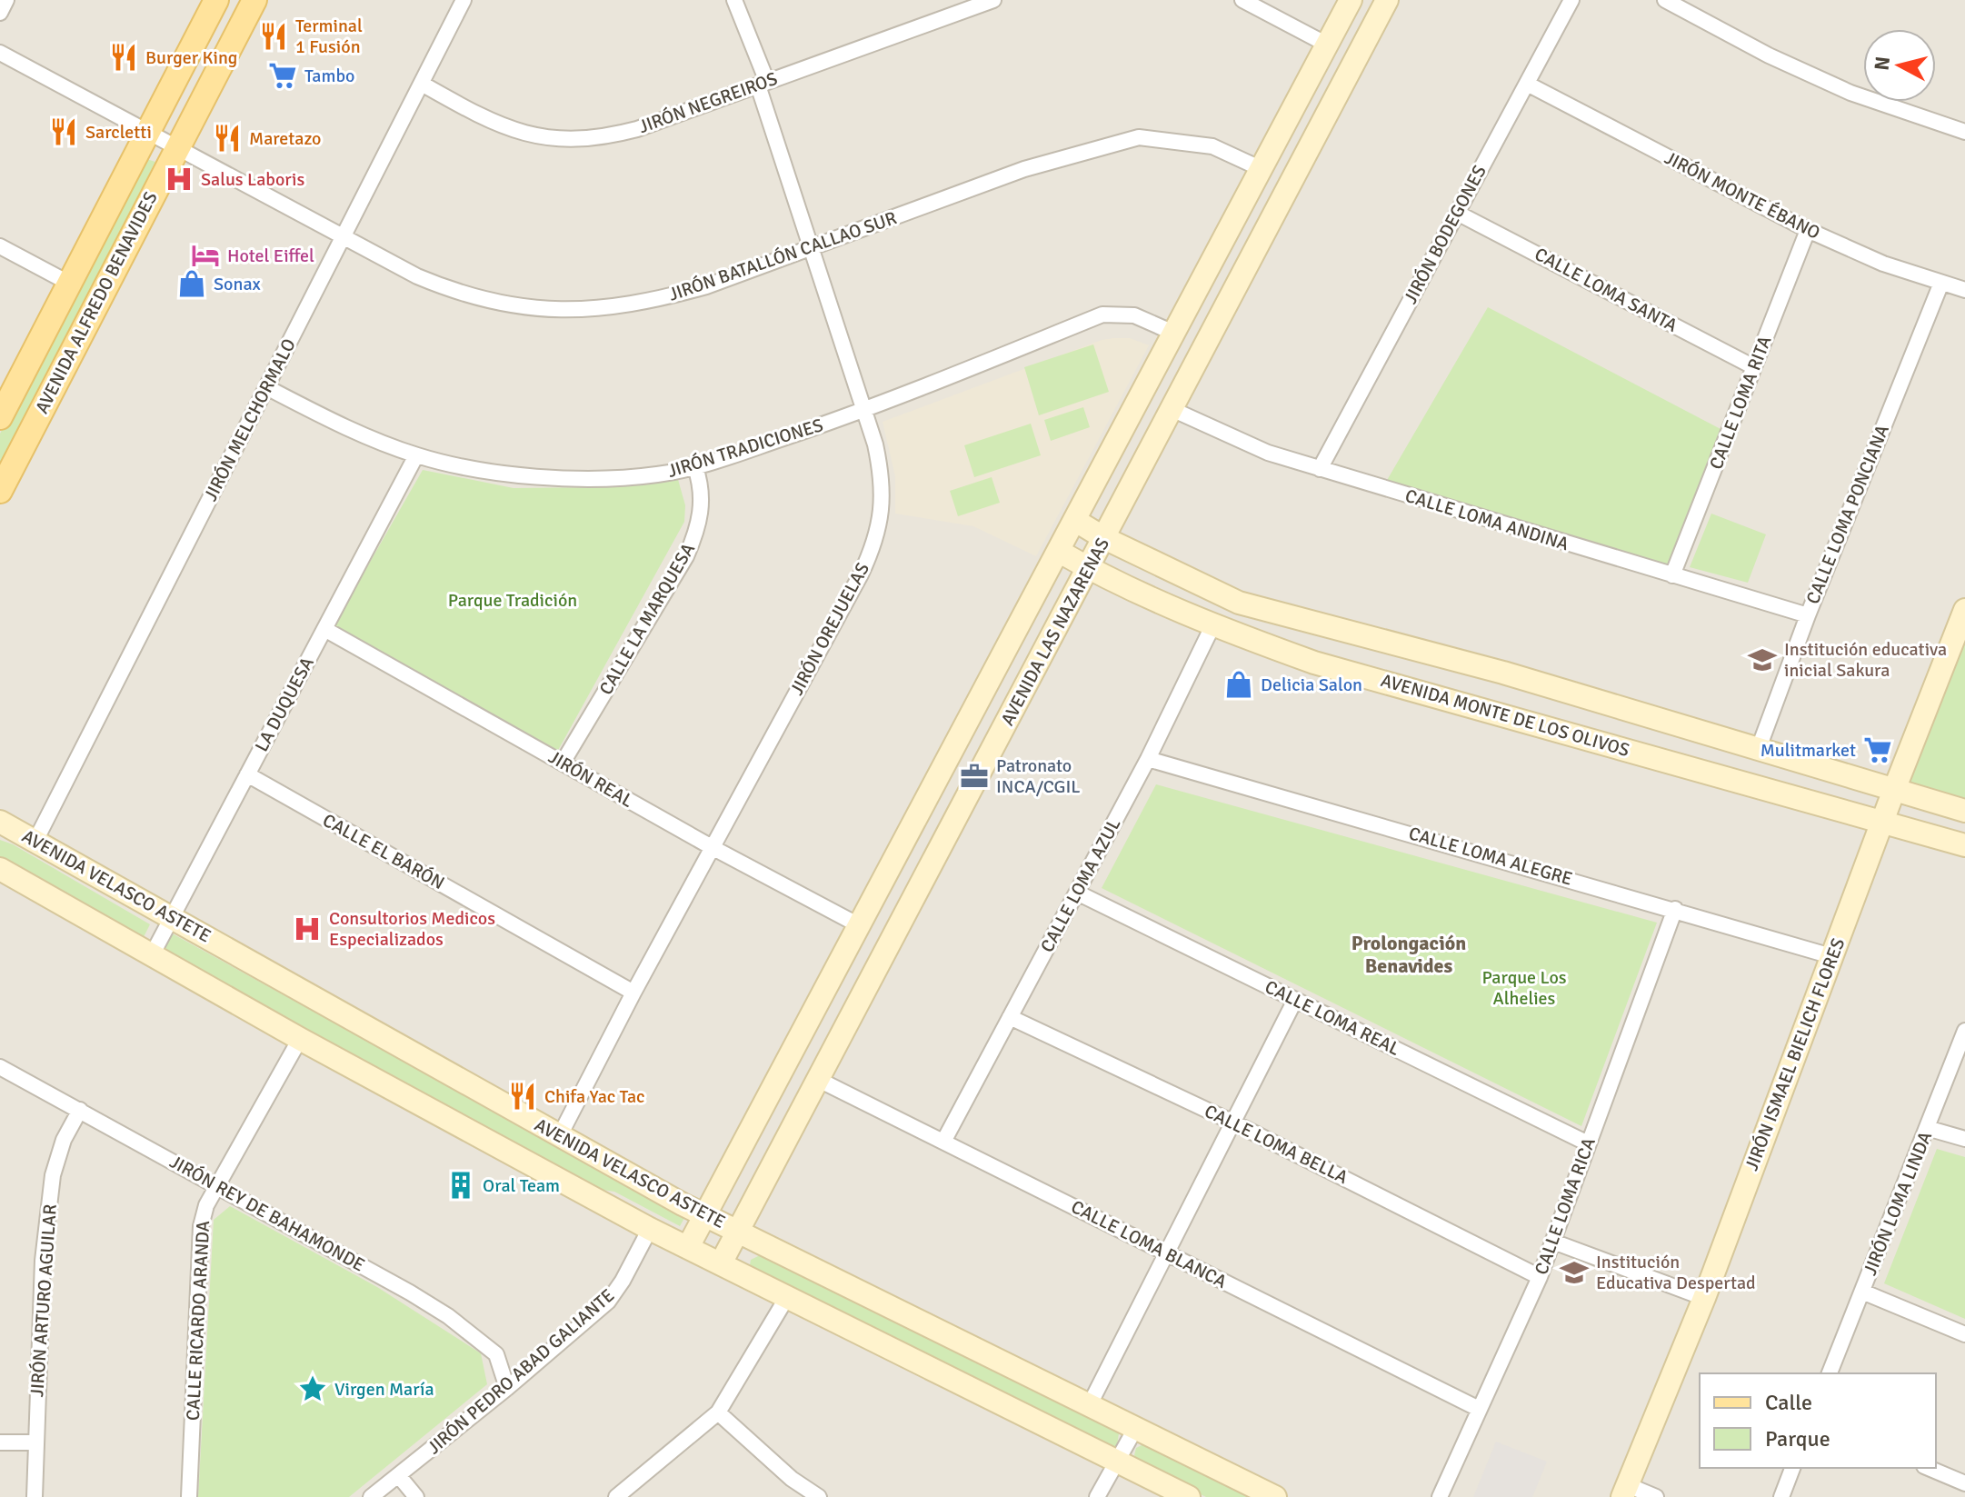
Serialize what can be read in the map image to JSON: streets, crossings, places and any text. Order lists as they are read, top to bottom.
{
  "streets": {
    "main road": ["AVENIDA ALFREDO BENAVIDES"],
    "street": [
      "JIRÓN NEGREIROS",
      "JIRÓN MONTE ÉBANO",
      "JIRÓN BODEGONES",
      "JIRÓN BATALLÓN CALLAO SUR",
      "CALLE LOMA SANTA",
      "CALLE LOMA RITA",
      "JIRÓN MELCHORMALO",
      "JIRÓN TRADICIONES",
      "CALLE LOMA PONCIANA",
      "CALLE LOMA ANDINA",
      "CALLE LA MARQUESA",
      "JIRÓN OREJUELAS",
      "AVENIDA LAS NAZARENAS",
      "LA DUQUESA",
      "AVENIDA MONTE DE LOS OLIVOS",
      "JIRÓN REAL",
      "CALLE EL BARÓN",
      "CALLE LOMA ALEGRE",
      "CALLE LOMA AZUL",
      "AVENIDA VELASCO ASTETE",
      "CALLE LOMA REAL",
      "JIRÓN ISMAEL BIELICH FLORES",
      "CALLE LOMA BELLA",
      "JIRÓN LOMA LINDA",
      "CALLE LOMA RICA",
      "JIRÓN REY DE BAHAMONDE",
      "CALLE LOMA BLANCA",
      "JIRÓN ARTURO AGUILAR",
      "CALLE RICARDO ARANDA",
      "JIRÓN PEDRO ABAD GALIANTE"
    ]
  },
  "crossings": [
    ["JIRÓN NEGREIROS", "JIRÓN MELCHORMALO"],
    ["JIRÓN NEGREIROS", "JIRÓN OREJUELAS"],
    ["JIRÓN MONTE ÉBANO", "JIRÓN BODEGONES"],
    ["JIRÓN MONTE ÉBANO", "CALLE LOMA RITA"],
    ["JIRÓN MONTE ÉBANO", "CALLE LOMA PONCIANA"],
    ["JIRÓN BODEGONES", "CALLE LOMA SANTA"],
    ["JIRÓN BODEGONES", "CALLE LOMA ANDINA"],
    ["JIRÓN BATALLÓN CALLAO SUR", "AVENIDA ALFREDO BENAVIDES"],
    ["JIRÓN BATALLÓN CALLAO SUR", "JIRÓN MELCHORMALO"],
    ["JIRÓN BATALLÓN CALLAO SUR", "JIRÓN OREJUELAS"],
    ["JIRÓN BATALLÓN CALLAO SUR", "AVENIDA LAS NAZARENAS"],
    ["CALLE LOMA SANTA", "CALLE LOMA RITA"],
    ["CALLE LOMA RITA", "CALLE LOMA ANDINA"],
    ["JIRÓN MELCHORMALO", "JIRÓN TRADICIONES"],
    ["JIRÓN MELCHORMALO", "AVENIDA VELASCO ASTETE"],
    ["JIRÓN TRADICIONES", "CALLE LA MARQUESA"],
    ["JIRÓN TRADICIONES", "JIRÓN OREJUELAS"],
    ["JIRÓN TRADICIONES", "AVENIDA LAS NAZARENAS"],
    ["JIRÓN TRADICIONES", "LA DUQUESA"],
    ["CALLE LOMA PONCIANA", "CALLE LOMA ANDINA"],
    ["CALLE LOMA PONCIANA", "AVENIDA MONTE DE LOS OLIVOS"],
    ["CALLE LOMA ANDINA", "AVENIDA LAS NAZARENAS"],
    ["CALLE LA MARQUESA", "JIRÓN REAL"],
    ["JIRÓN OREJUELAS", "JIRÓN REAL"],
    ["JIRÓN OREJUELAS", "CALLE EL BARÓN"],
    ["JIRÓN OREJUELAS", "AVENIDA VELASCO ASTETE"],
    ["AVENIDA LAS NAZARENAS", "AVENIDA MONTE DE LOS OLIVOS"],
    ["AVENIDA LAS NAZARENAS", "JIRÓN REAL"],
    ["AVENIDA LAS NAZARENAS", "AVENIDA VELASCO ASTETE"],
    ["AVENIDA LAS NAZARENAS", "CALLE LOMA BLANCA"],
    ["LA DUQUESA", "JIRÓN REAL"],
    ["LA DUQUESA", "CALLE EL BARÓN"],
    ["LA DUQUESA", "AVENIDA VELASCO ASTETE"],
    ["AVENIDA MONTE DE LOS OLIVOS", "CALLE LOMA AZUL"],
    ["AVENIDA MONTE DE LOS OLIVOS", "JIRÓN ISMAEL BIELICH FLORES"],
    ["CALLE LOMA ALEGRE", "CALLE LOMA AZUL"],
    ["CALLE LOMA ALEGRE", "JIRÓN ISMAEL BIELICH FLORES"],
    ["CALLE LOMA ALEGRE", "CALLE LOMA RICA"],
    ["CALLE LOMA AZUL", "CALLE LOMA REAL"],
    ["CALLE LOMA AZUL", "CALLE LOMA BELLA"],
    ["CALLE LOMA AZUL", "CALLE LOMA BLANCA"],
    ["AVENIDA VELASCO ASTETE", "CALLE RICARDO ARANDA"],
    ["AVENIDA VELASCO ASTETE", "JIRÓN PEDRO ABAD GALIANTE"],
    ["CALLE LOMA REAL", "CALLE LOMA RICA"],
    ["CALLE LOMA BELLA", "CALLE LOMA RICA"],
    ["CALLE LOMA RICA", "CALLE LOMA BLANCA"],
    ["JIRÓN REY DE BAHAMONDE", "JIRÓN ARTURO AGUILAR"],
    ["JIRÓN REY DE BAHAMONDE", "CALLE RICARDO ARANDA"],
    ["JIRÓN REY DE BAHAMONDE", "JIRÓN PEDRO ABAD GALIANTE"]
  ],
  "districts": ["Prolongación Benavides"],
  "parks": ["Parque Tradición", "Parque Los Alhelies"],
  "places": {
    "restaurant": [
      "Terminal 1 Fusión",
      "Burger King",
      "Sarcletti",
      "Maretazo",
      "Chifa Yac Tac"
    ],
    "supermarket": ["Tambo", "Mulitmarket"],
    "hospital": ["Salus Laboris", "Consultorios Medicos Especializados"],
    "hotel": ["Hotel Eiffel"],
    "shop": ["Sonax", "Delicia Salon"],
    "school or university": ["Institución educativa inicial Sakura", "Institución Educativa Despertad"],
    "office": ["Patronato INCA/CGIL"],
    "building": ["Oral Team"],
    "place": ["Virgen María"]
  },
  "legend": ["Calle", "Parque"],
  "north": "left"
}
